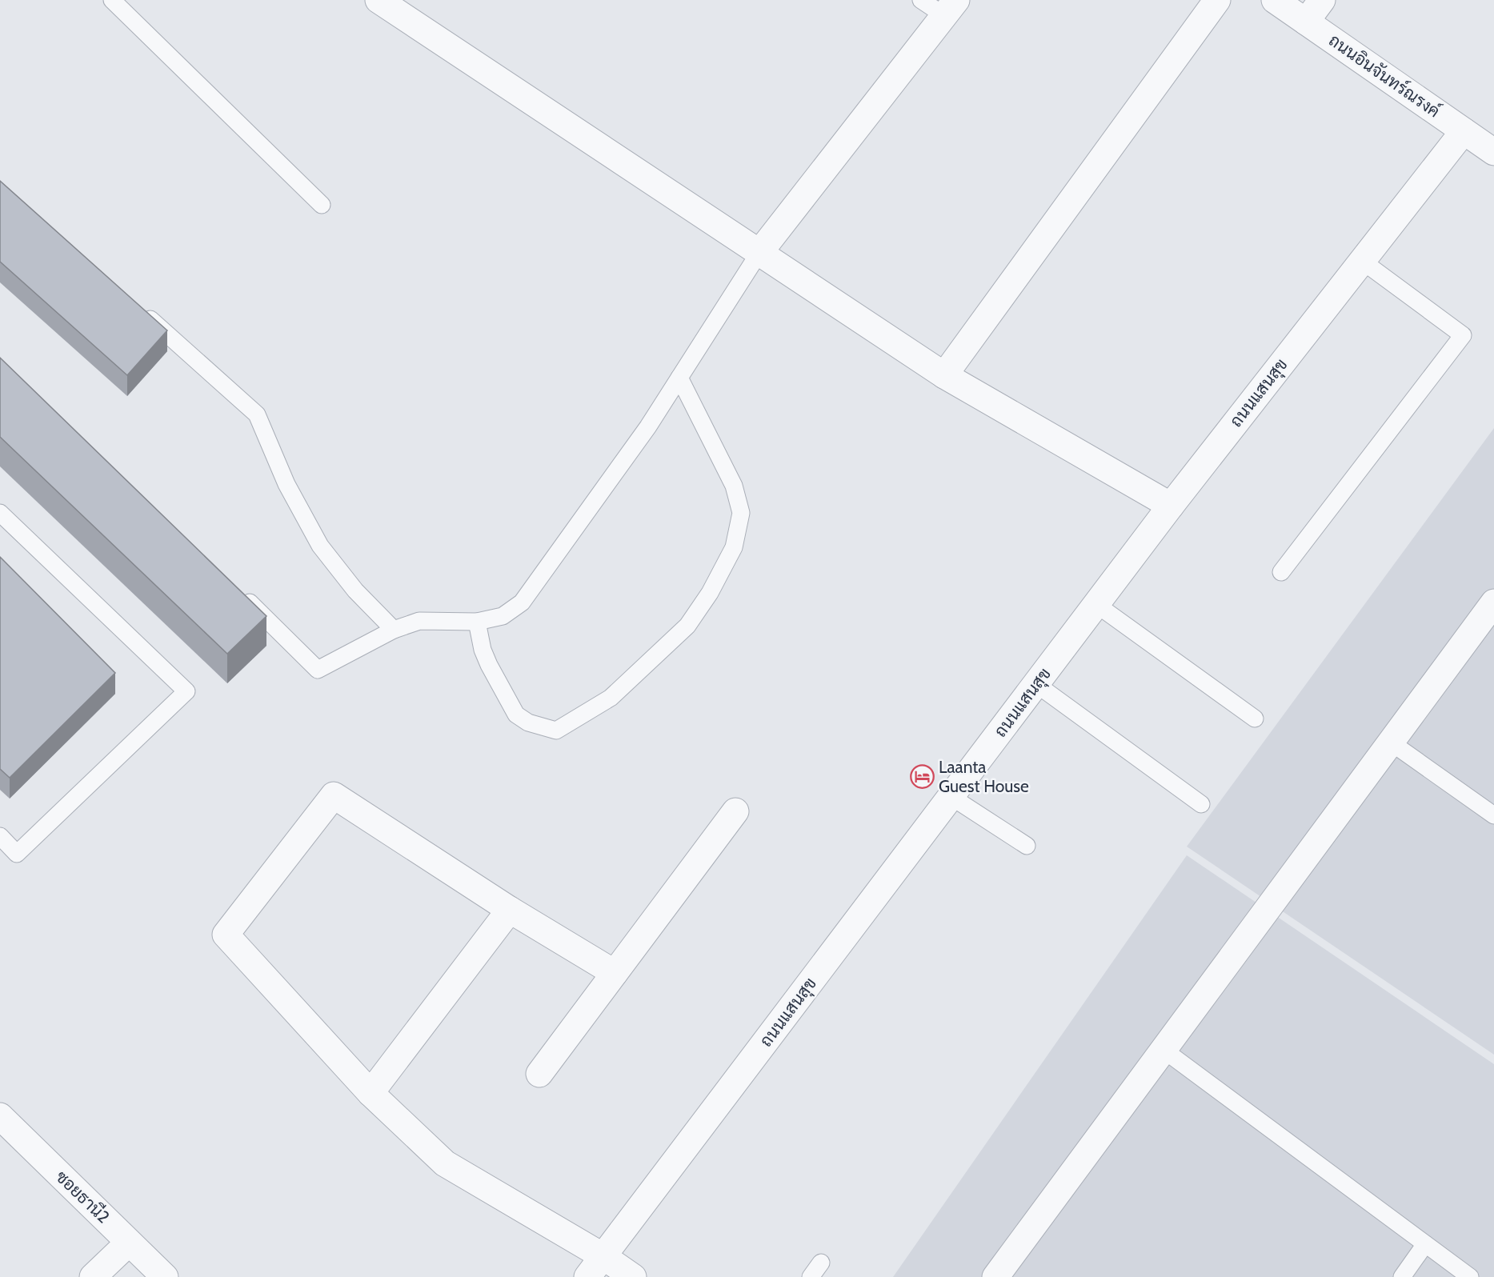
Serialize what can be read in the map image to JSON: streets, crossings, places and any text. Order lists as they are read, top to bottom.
{
  "streets": {
    "street": ["ถนนอินจันทร์ณรงค์", "ถนนแสนสุข", "ซอยธานี2"]
  },
  "crossings": [
    ["ถนนอินจันทร์ณรงค์", "ถนนแสนสุข"]
  ],
  "places": {
    "hotel": ["Laanta Guest House"]
  }
}
